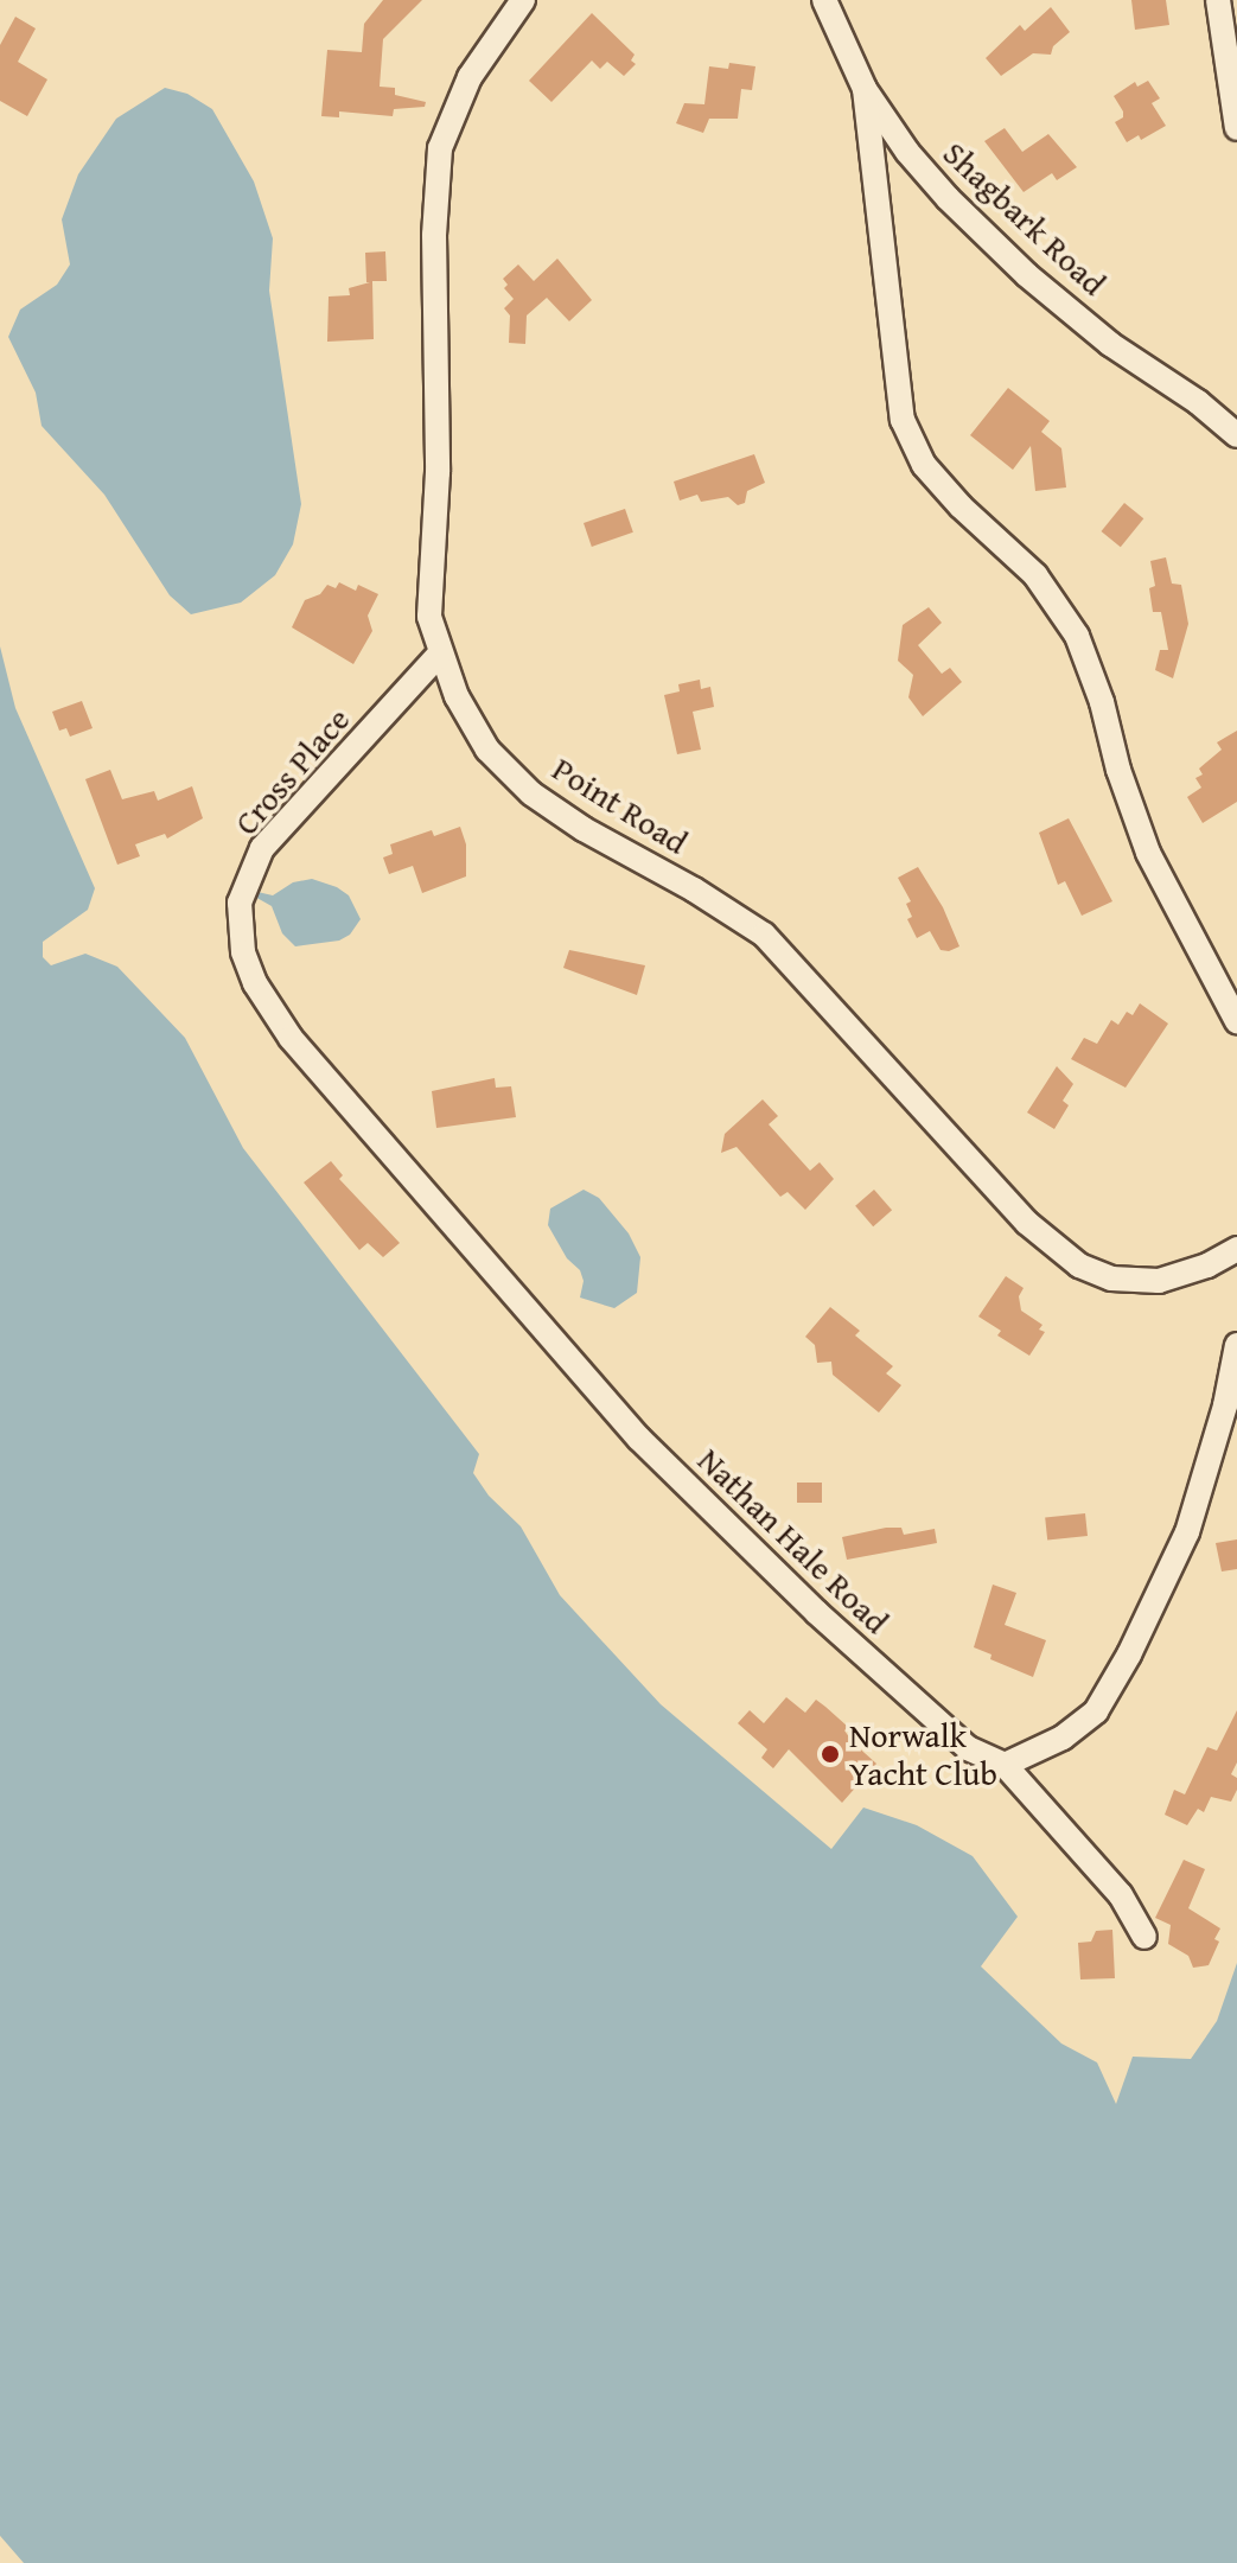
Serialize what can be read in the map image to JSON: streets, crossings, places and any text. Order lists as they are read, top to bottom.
{
  "streets": {
    "street": [
      "Shagbark Road",
      "Cross Place",
      "Point Road",
      "Nathan Hale Road"
    ]
  },
  "crossings": [
    ["Cross Place", "Point Road"],
    ["Cross Place", "Nathan Hale Road"]
  ],
  "places": ["Norwalk Yacht Club"]
}
